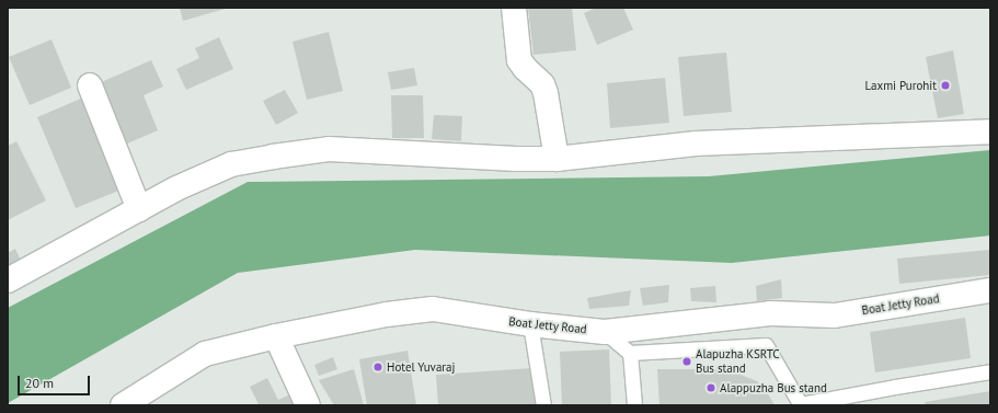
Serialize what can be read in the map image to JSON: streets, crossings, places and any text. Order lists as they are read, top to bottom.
{
  "streets": {
    "main road": ["Boat Jetty Road"]
  },
  "places": [
    "Laxmi Purohit",
    "Alapuzha KSRTC Bus stand",
    "Hotel Yuvaraj",
    "Alappuzha Bus stand"
  ],
  "scale_bar": "20 m"
}
